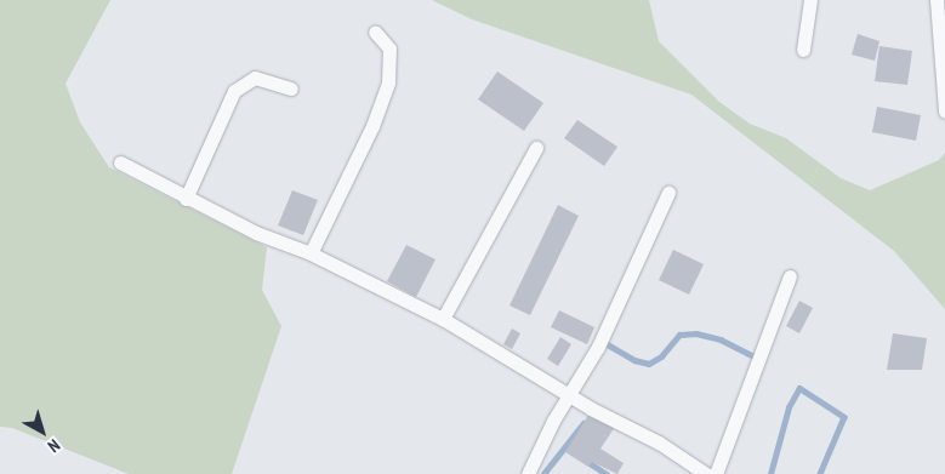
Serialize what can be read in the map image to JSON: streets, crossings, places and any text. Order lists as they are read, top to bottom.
{
  "north": "bottom right"
}
